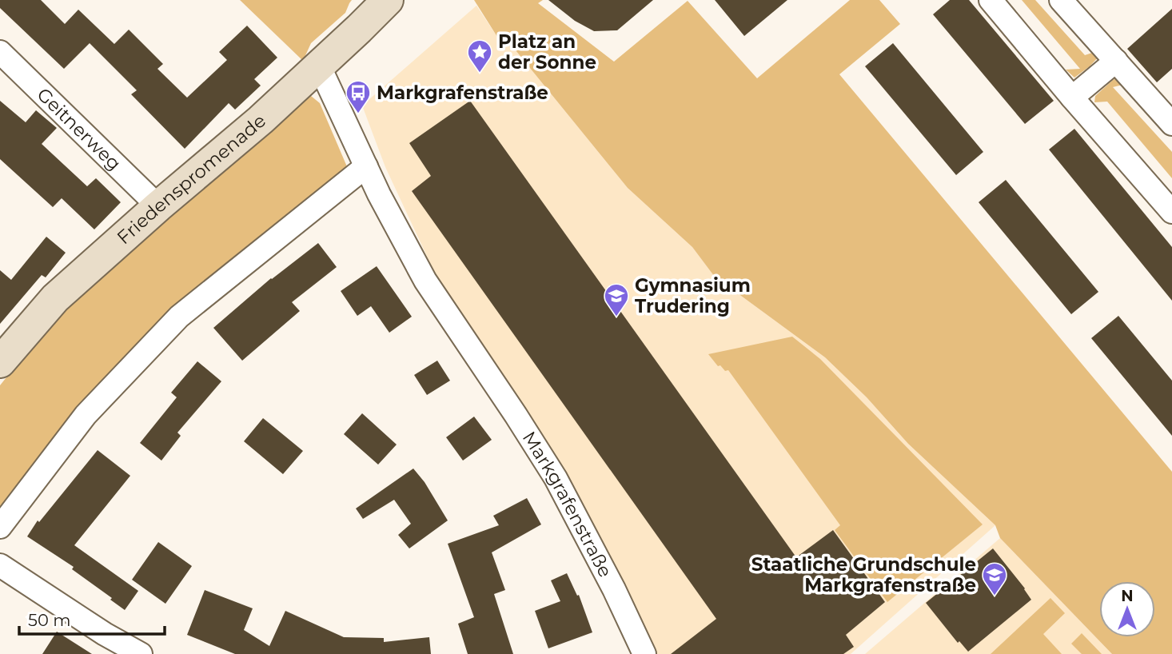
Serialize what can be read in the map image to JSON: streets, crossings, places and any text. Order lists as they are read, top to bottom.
{
  "streets": {
    "street": ["Geitnerweg", "Friedenspromenade", "Markgrafenstraße"]
  },
  "crossings": [
    ["Geitnerweg", "Friedenspromenade"],
    ["Friedenspromenade", "Markgrafenstraße"]
  ],
  "places": {
    "place": ["Platz an der Sonne"],
    "bus stop": ["Markgrafenstraße"],
    "school or university": ["Gymnasium Trudering", "Staatliche Grundschule Markgrafenstraße"]
  },
  "scale_bar": "50 m",
  "north": "top"
}
